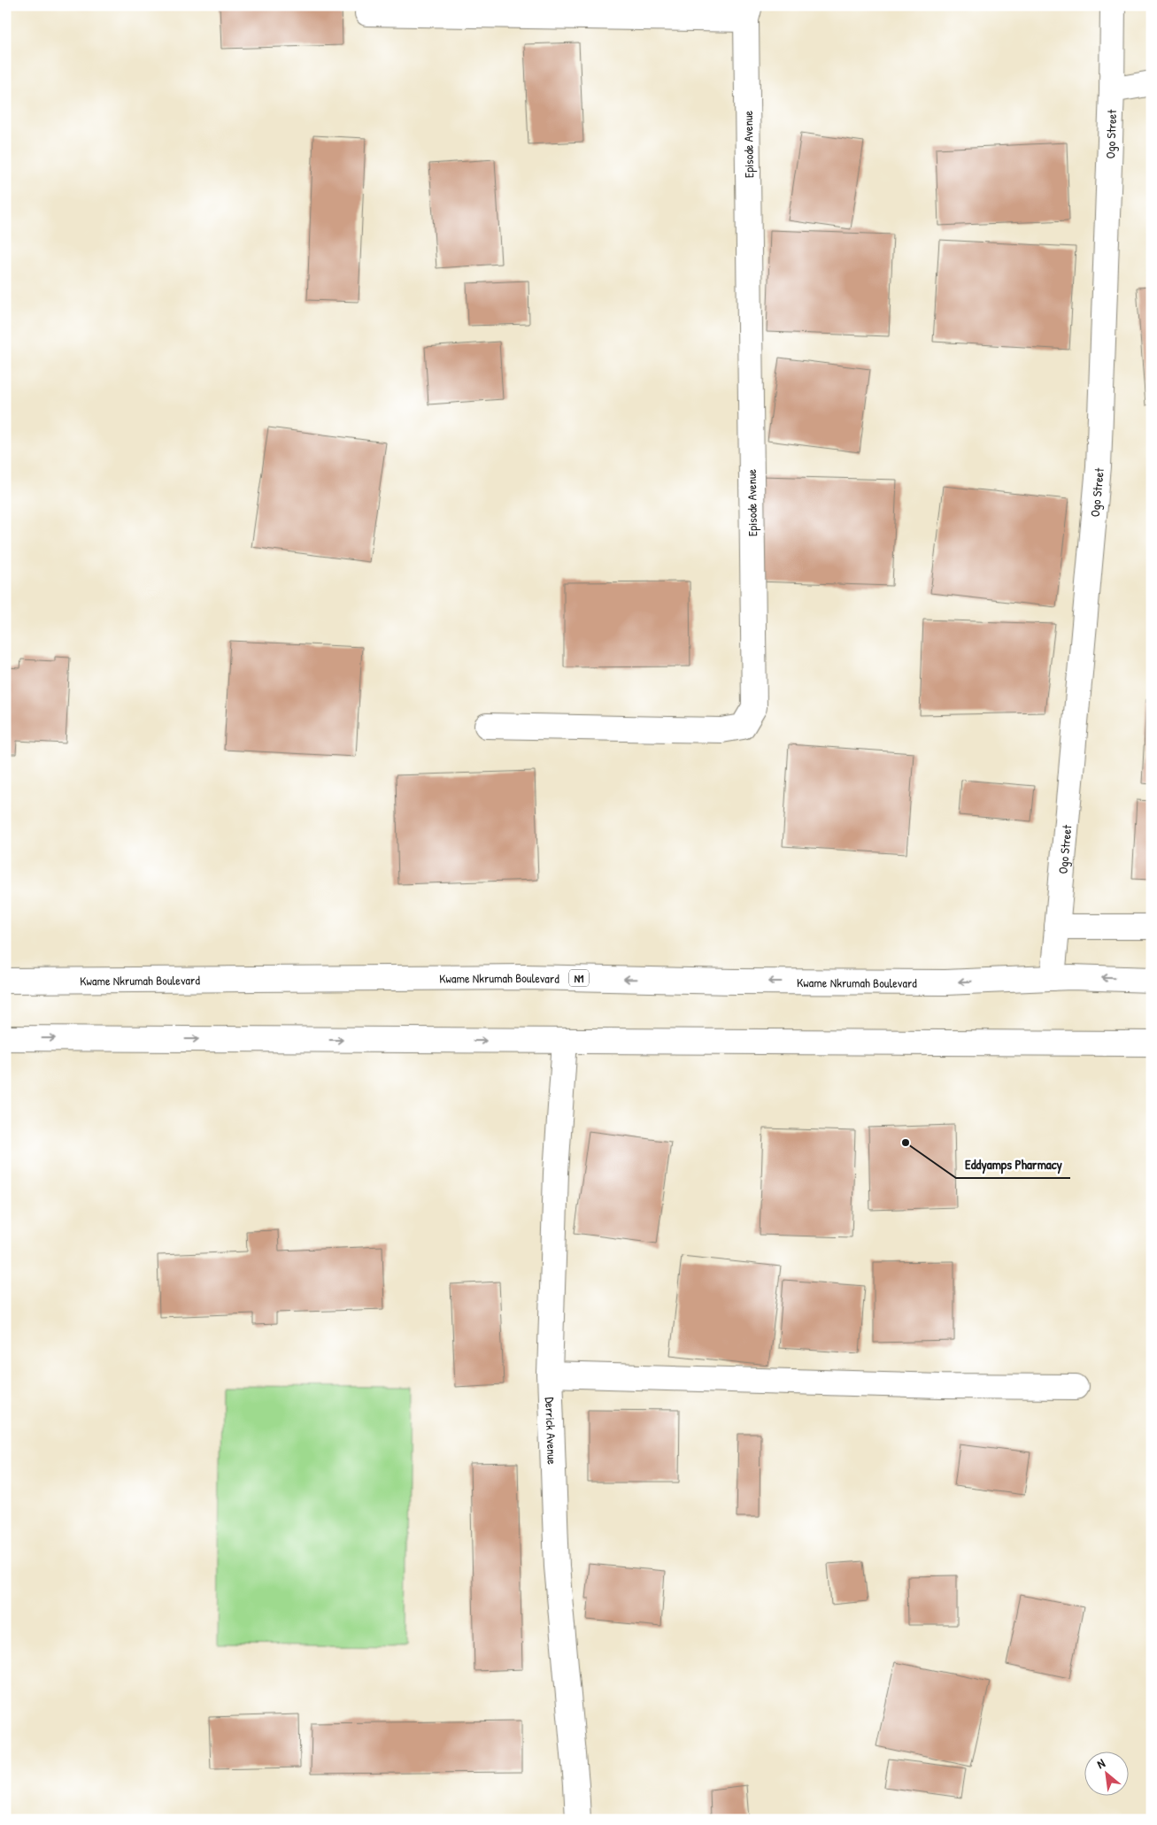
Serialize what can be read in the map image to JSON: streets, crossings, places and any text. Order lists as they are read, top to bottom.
{
  "streets": {
    "main road": [
      "Ogo Street",
      "Episode Avenue",
      "Kwame Nkrumah Boulevard",
      "N1",
      "Derrick Avenue"
    ]
  },
  "crossings": [
    ["Ogo Street", "Kwame Nkrumah Boulevard"]
  ],
  "places": ["Eddyamps Pharmacy"],
  "north": "top left"
}
